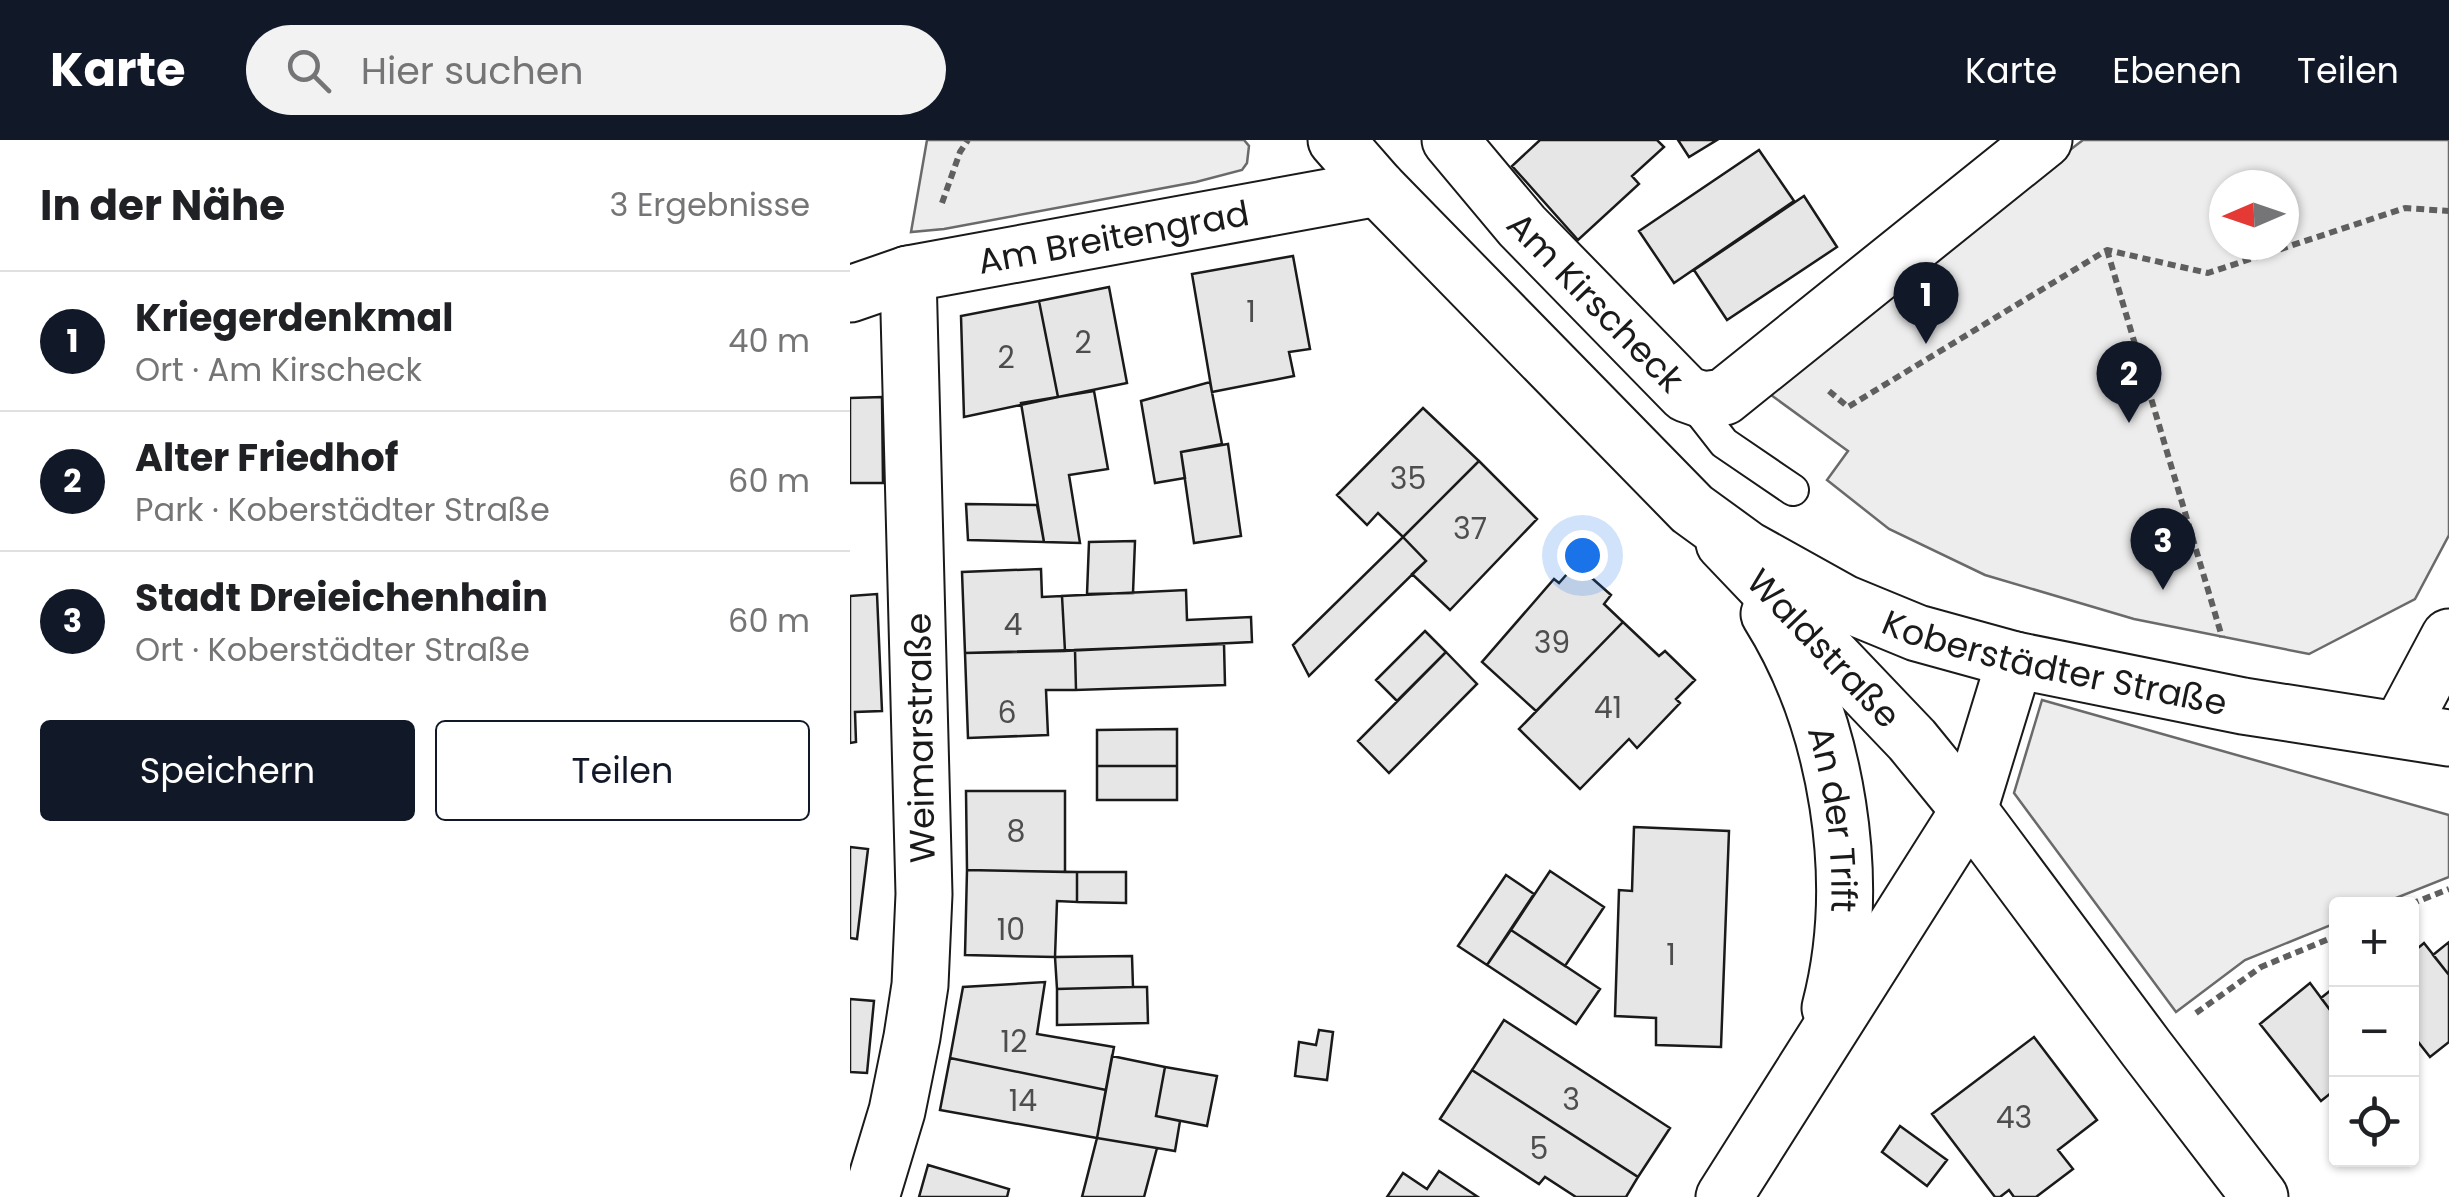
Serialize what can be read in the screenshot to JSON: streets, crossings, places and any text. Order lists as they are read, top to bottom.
{
  "streets": {
    "street": [
      "Am Breitengrad",
      "Am Kirscheck",
      "Waldstraße",
      "Koberstädter Straße",
      "Weimarstraße",
      "An der Trift"
    ]
  },
  "crossings": [
    ["Am Breitengrad", "Waldstraße"],
    ["Am Breitengrad", "Weimarstraße"],
    ["Waldstraße", "Koberstädter Straße"],
    ["Waldstraße", "An der Trift"],
    ["Koberstädter Straße", "An der Trift"]
  ],
  "house_numbers": [
    "1",
    "2",
    "2",
    "35",
    "37",
    "4",
    "39",
    "41",
    "6",
    "8",
    "10",
    "1",
    "12",
    "3",
    "14",
    "43",
    "5"
  ],
  "north": "left",
  "page": {
    "header": "Karte",
    "search": "Hier suchen",
    "nav": ["Karte", "Ebenen", "Teilen"],
    "heading": ["In der Nähe", "3 Ergebnisse"],
    "pins": ["1", "2", "3"],
    "list": [
      {
        "mark": "1",
        "name": "Kriegerdenkmal",
        "note": "Ort · Am Kirscheck",
        "value": "40 m"
      },
      {
        "mark": "2",
        "name": "Alter Friedhof",
        "note": "Park · Koberstädter Straße",
        "value": "60 m"
      },
      {
        "mark": "3",
        "name": "Stadt Dreieichenhain",
        "note": "Ort · Koberstädter Straße",
        "value": "60 m"
      }
    ],
    "buttons": ["Speichern", "Teilen"],
    "map_buttons": ["+", "−"]
  }
}
